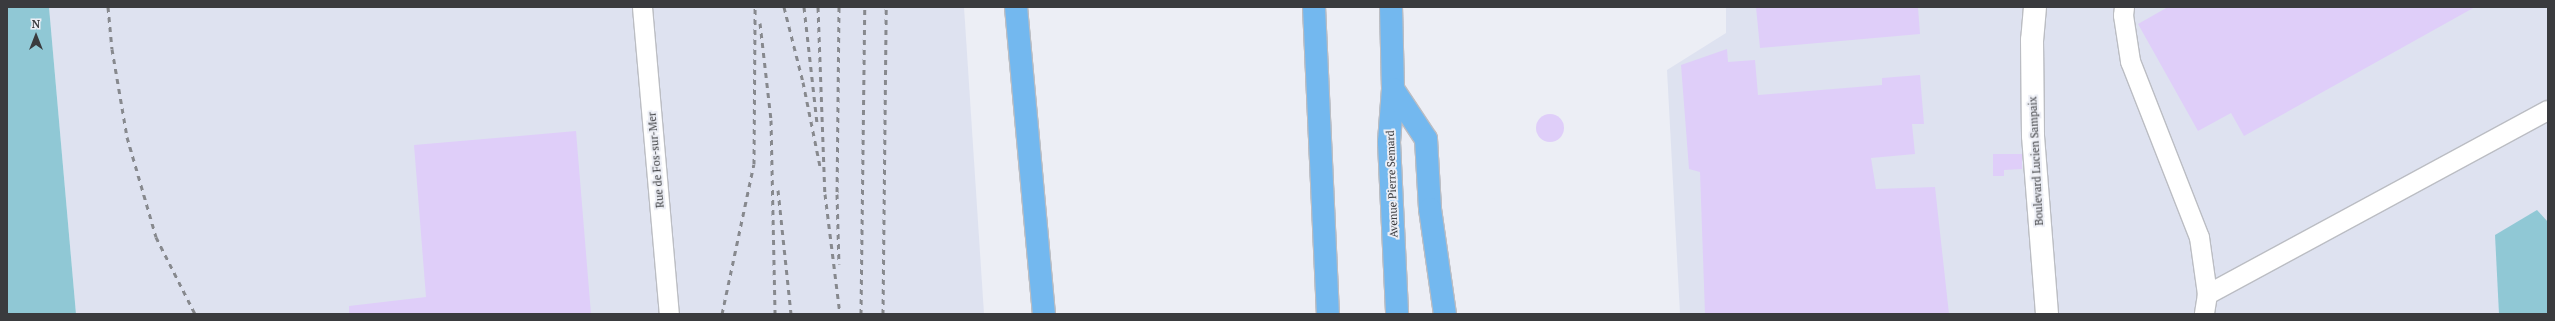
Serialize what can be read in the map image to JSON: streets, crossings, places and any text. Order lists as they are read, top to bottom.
{
  "streets": {
    "highway": ["Avenue Pierre Semard"],
    "street": ["Boulevard Lucien Sampaix"],
    "lane": ["Rue de Fos-sur-Mer"]
  },
  "north": "top"
}
